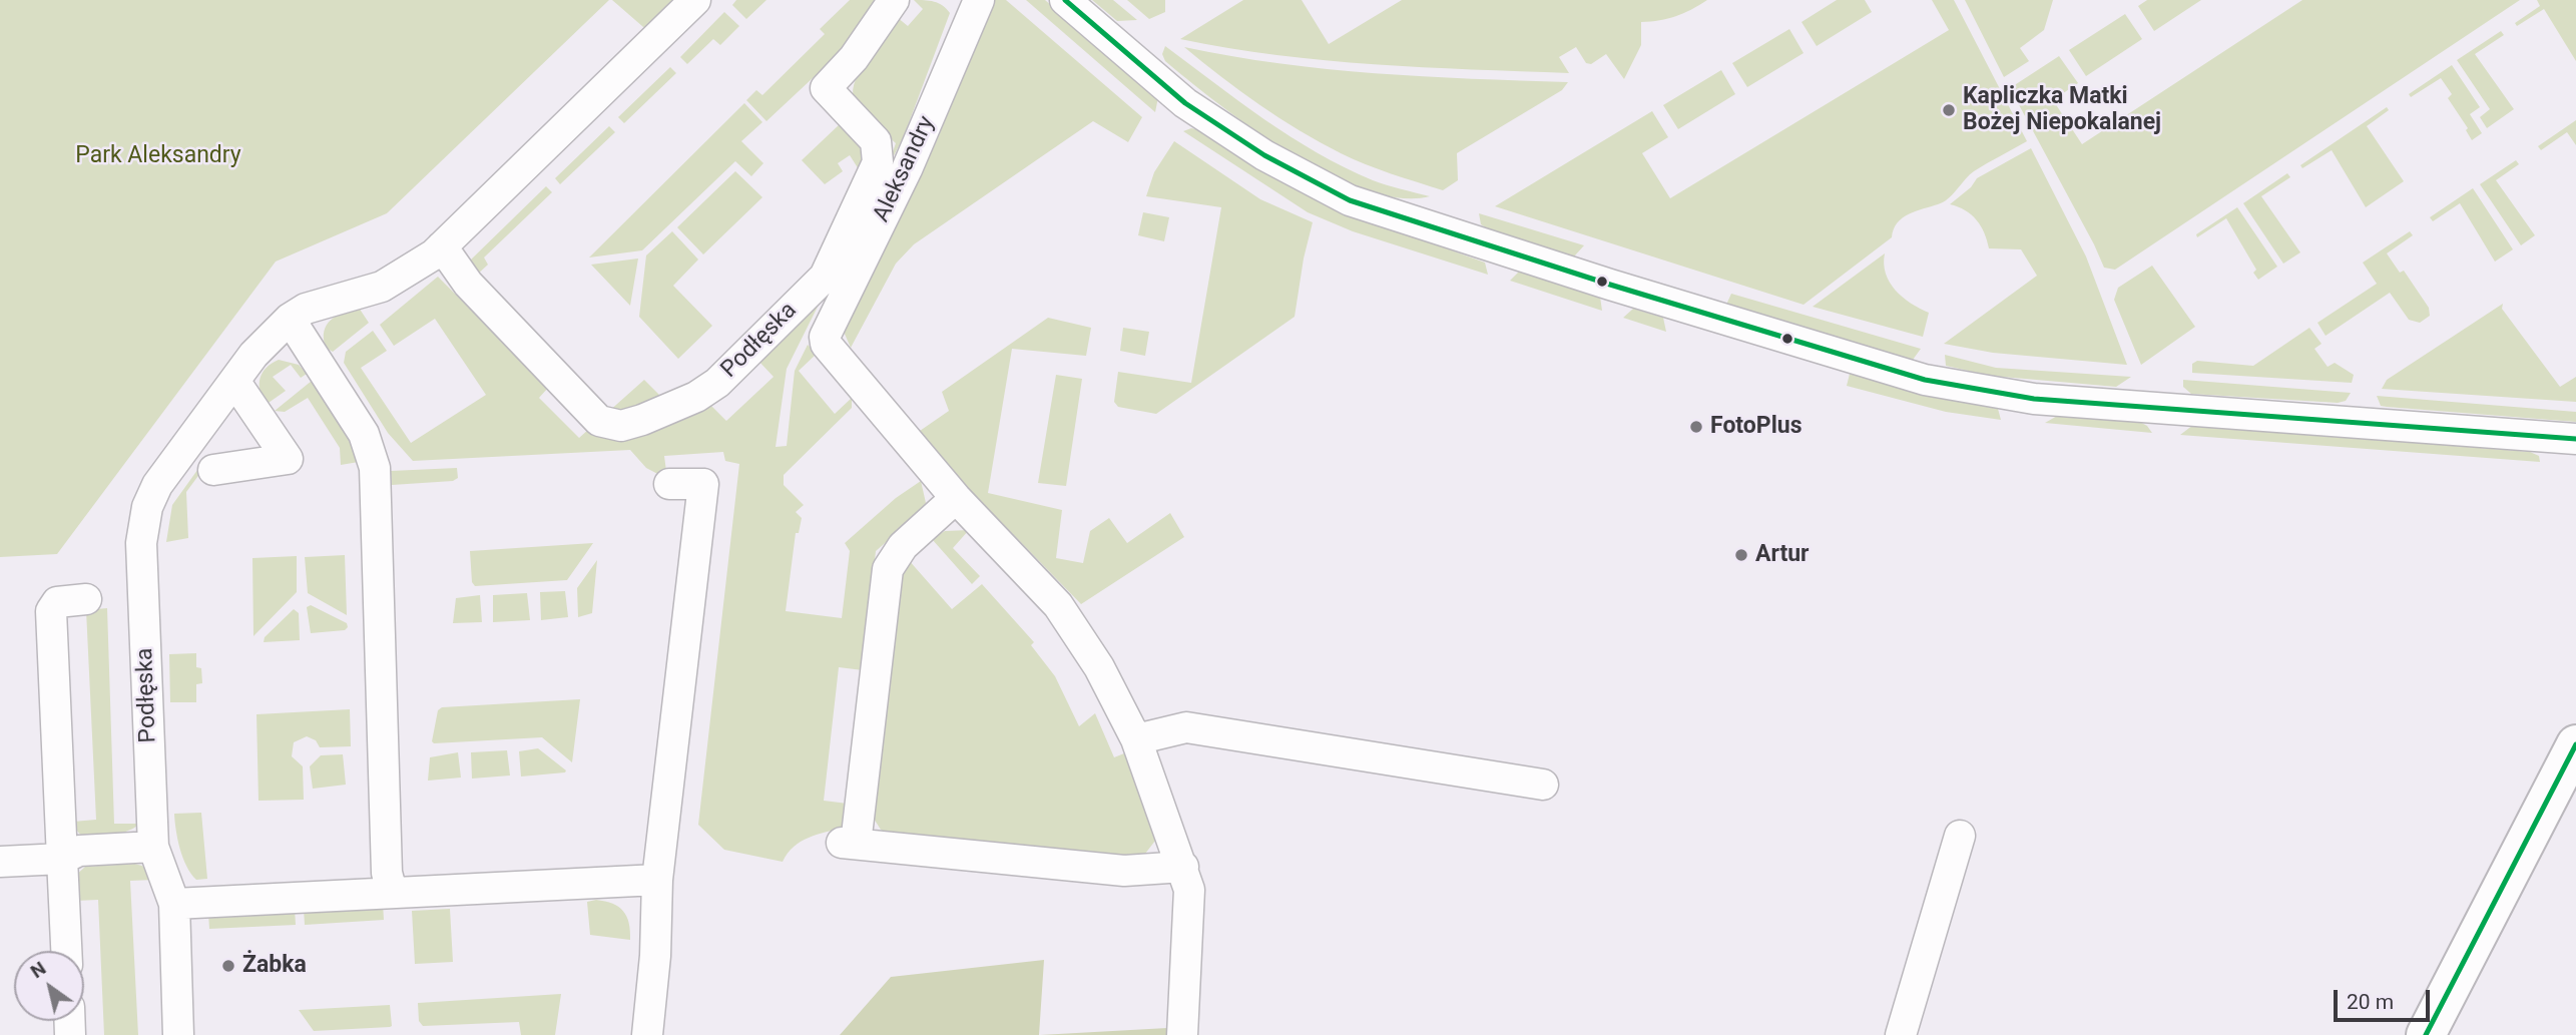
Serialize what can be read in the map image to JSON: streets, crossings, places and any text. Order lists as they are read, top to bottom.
{
  "streets": {
    "street": ["Aleksandry", "Podłęska"]
  },
  "parks": ["Park Aleksandry"],
  "places": [
    "Kapliczka Matki Bożej Niepokalanej",
    "FotoPlus",
    "Artur",
    "Żabka"
  ],
  "scale_bar": "20 m",
  "north": "top left"
}
